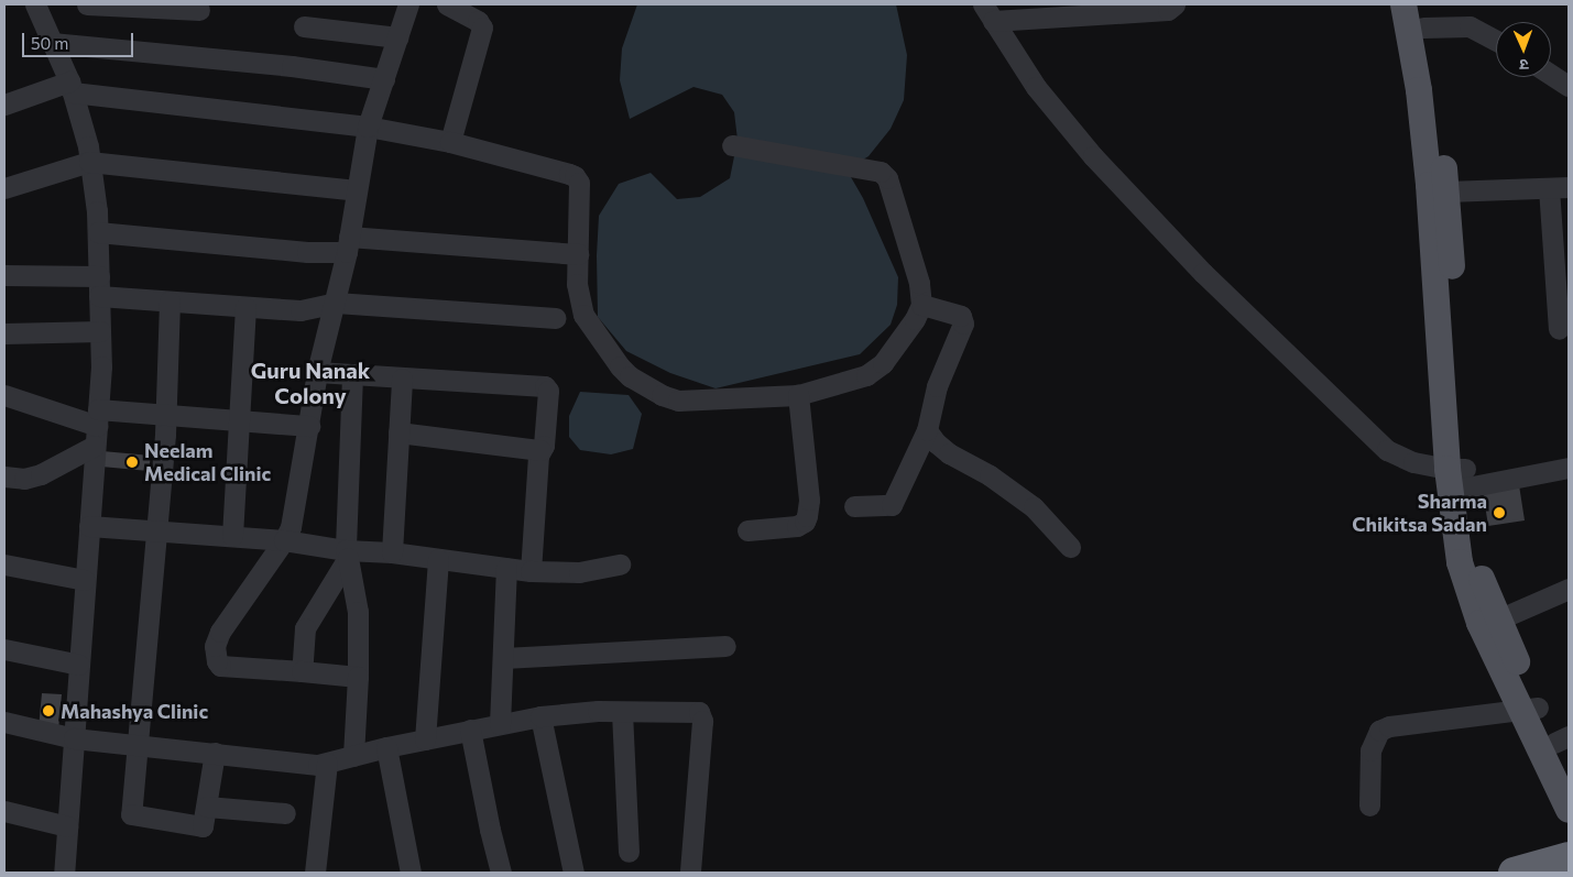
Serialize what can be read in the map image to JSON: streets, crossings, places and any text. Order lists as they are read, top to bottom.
{
  "districts": ["Guru Nanak Colony"],
  "places": ["Neelam Medical Clinic", "Sharma Chikitsa Sadan", "Mahashya Clinic"],
  "scale_bar": "50 m",
  "north": "bottom"
}
